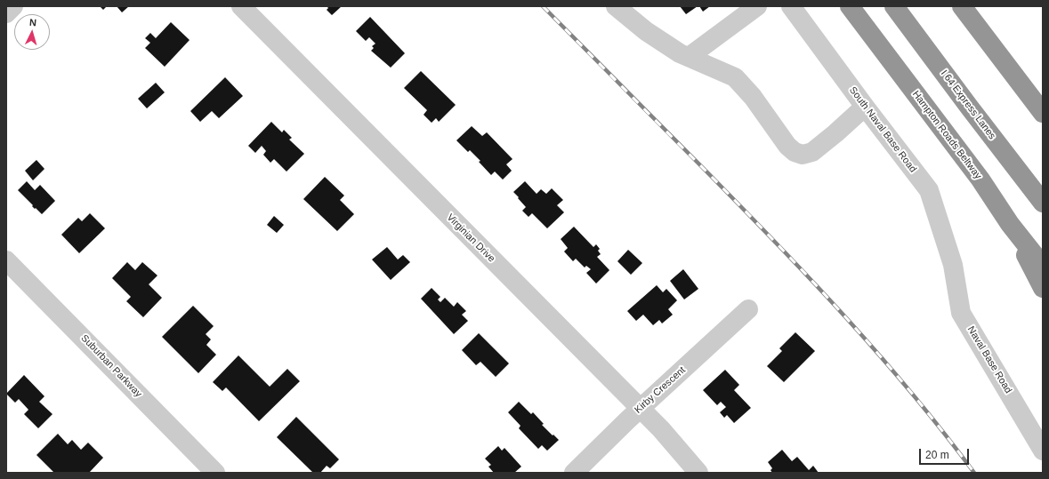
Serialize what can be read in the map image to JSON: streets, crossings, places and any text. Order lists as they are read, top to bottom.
{
  "streets": {
    "highway": ["I 64 Express Lanes", "Hampton Roads Beltway"],
    "street": [
      "South Naval Base Road",
      "Virginian Drive",
      "Naval Base Road",
      "Suburban Parkway",
      "Kirby Crescent"
    ]
  },
  "crossings": [
    ["South Naval Base Road", "Naval Base Road"],
    ["Virginian Drive", "Kirby Crescent"]
  ],
  "scale_bar": "20 m",
  "north": "top"
}
